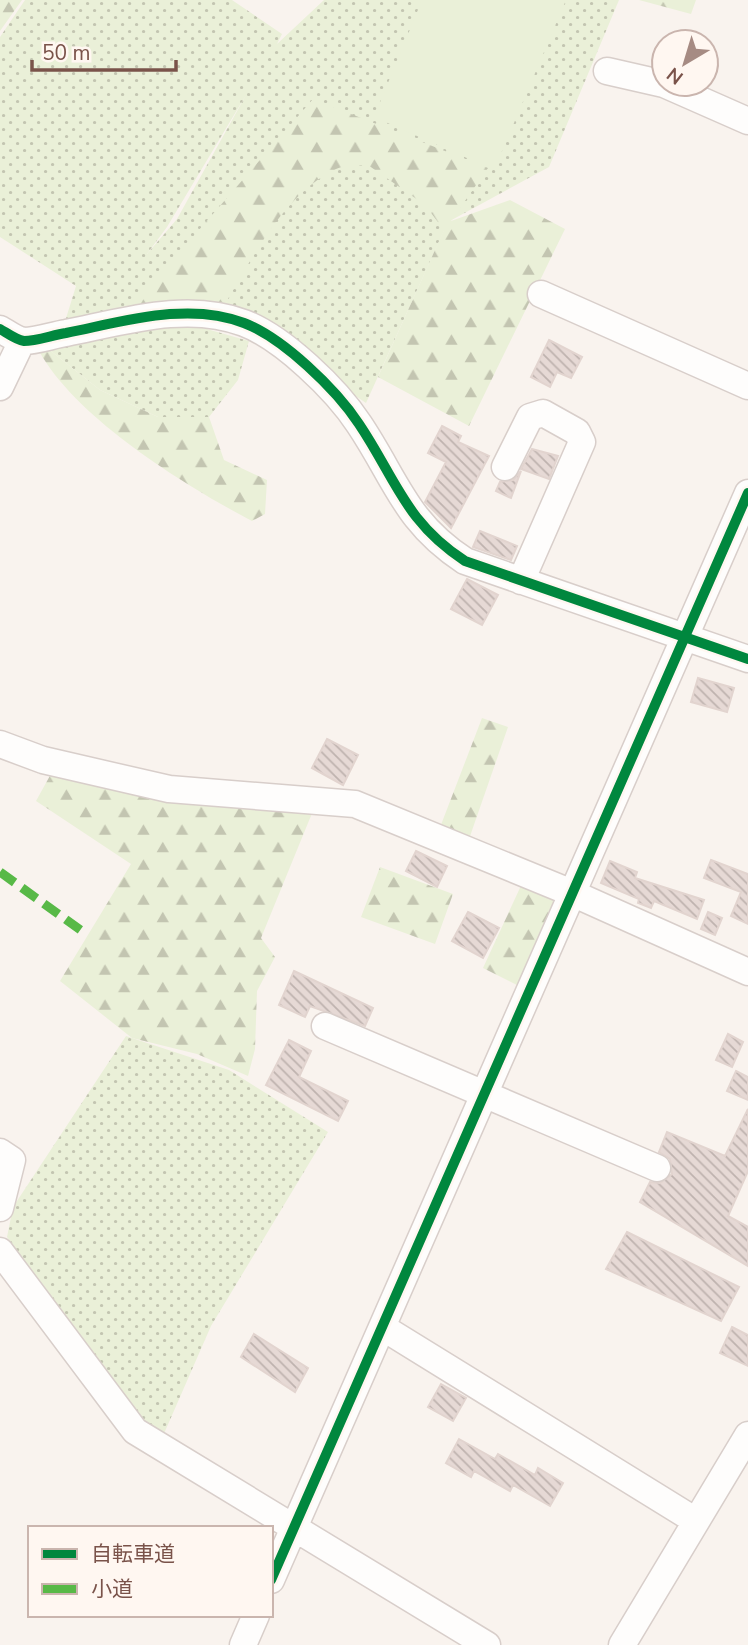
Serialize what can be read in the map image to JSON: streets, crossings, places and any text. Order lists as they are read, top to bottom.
{
  "legend": ["自転車道", "小道"],
  "scale_bar": "50 m",
  "north": "bottom left"
}
